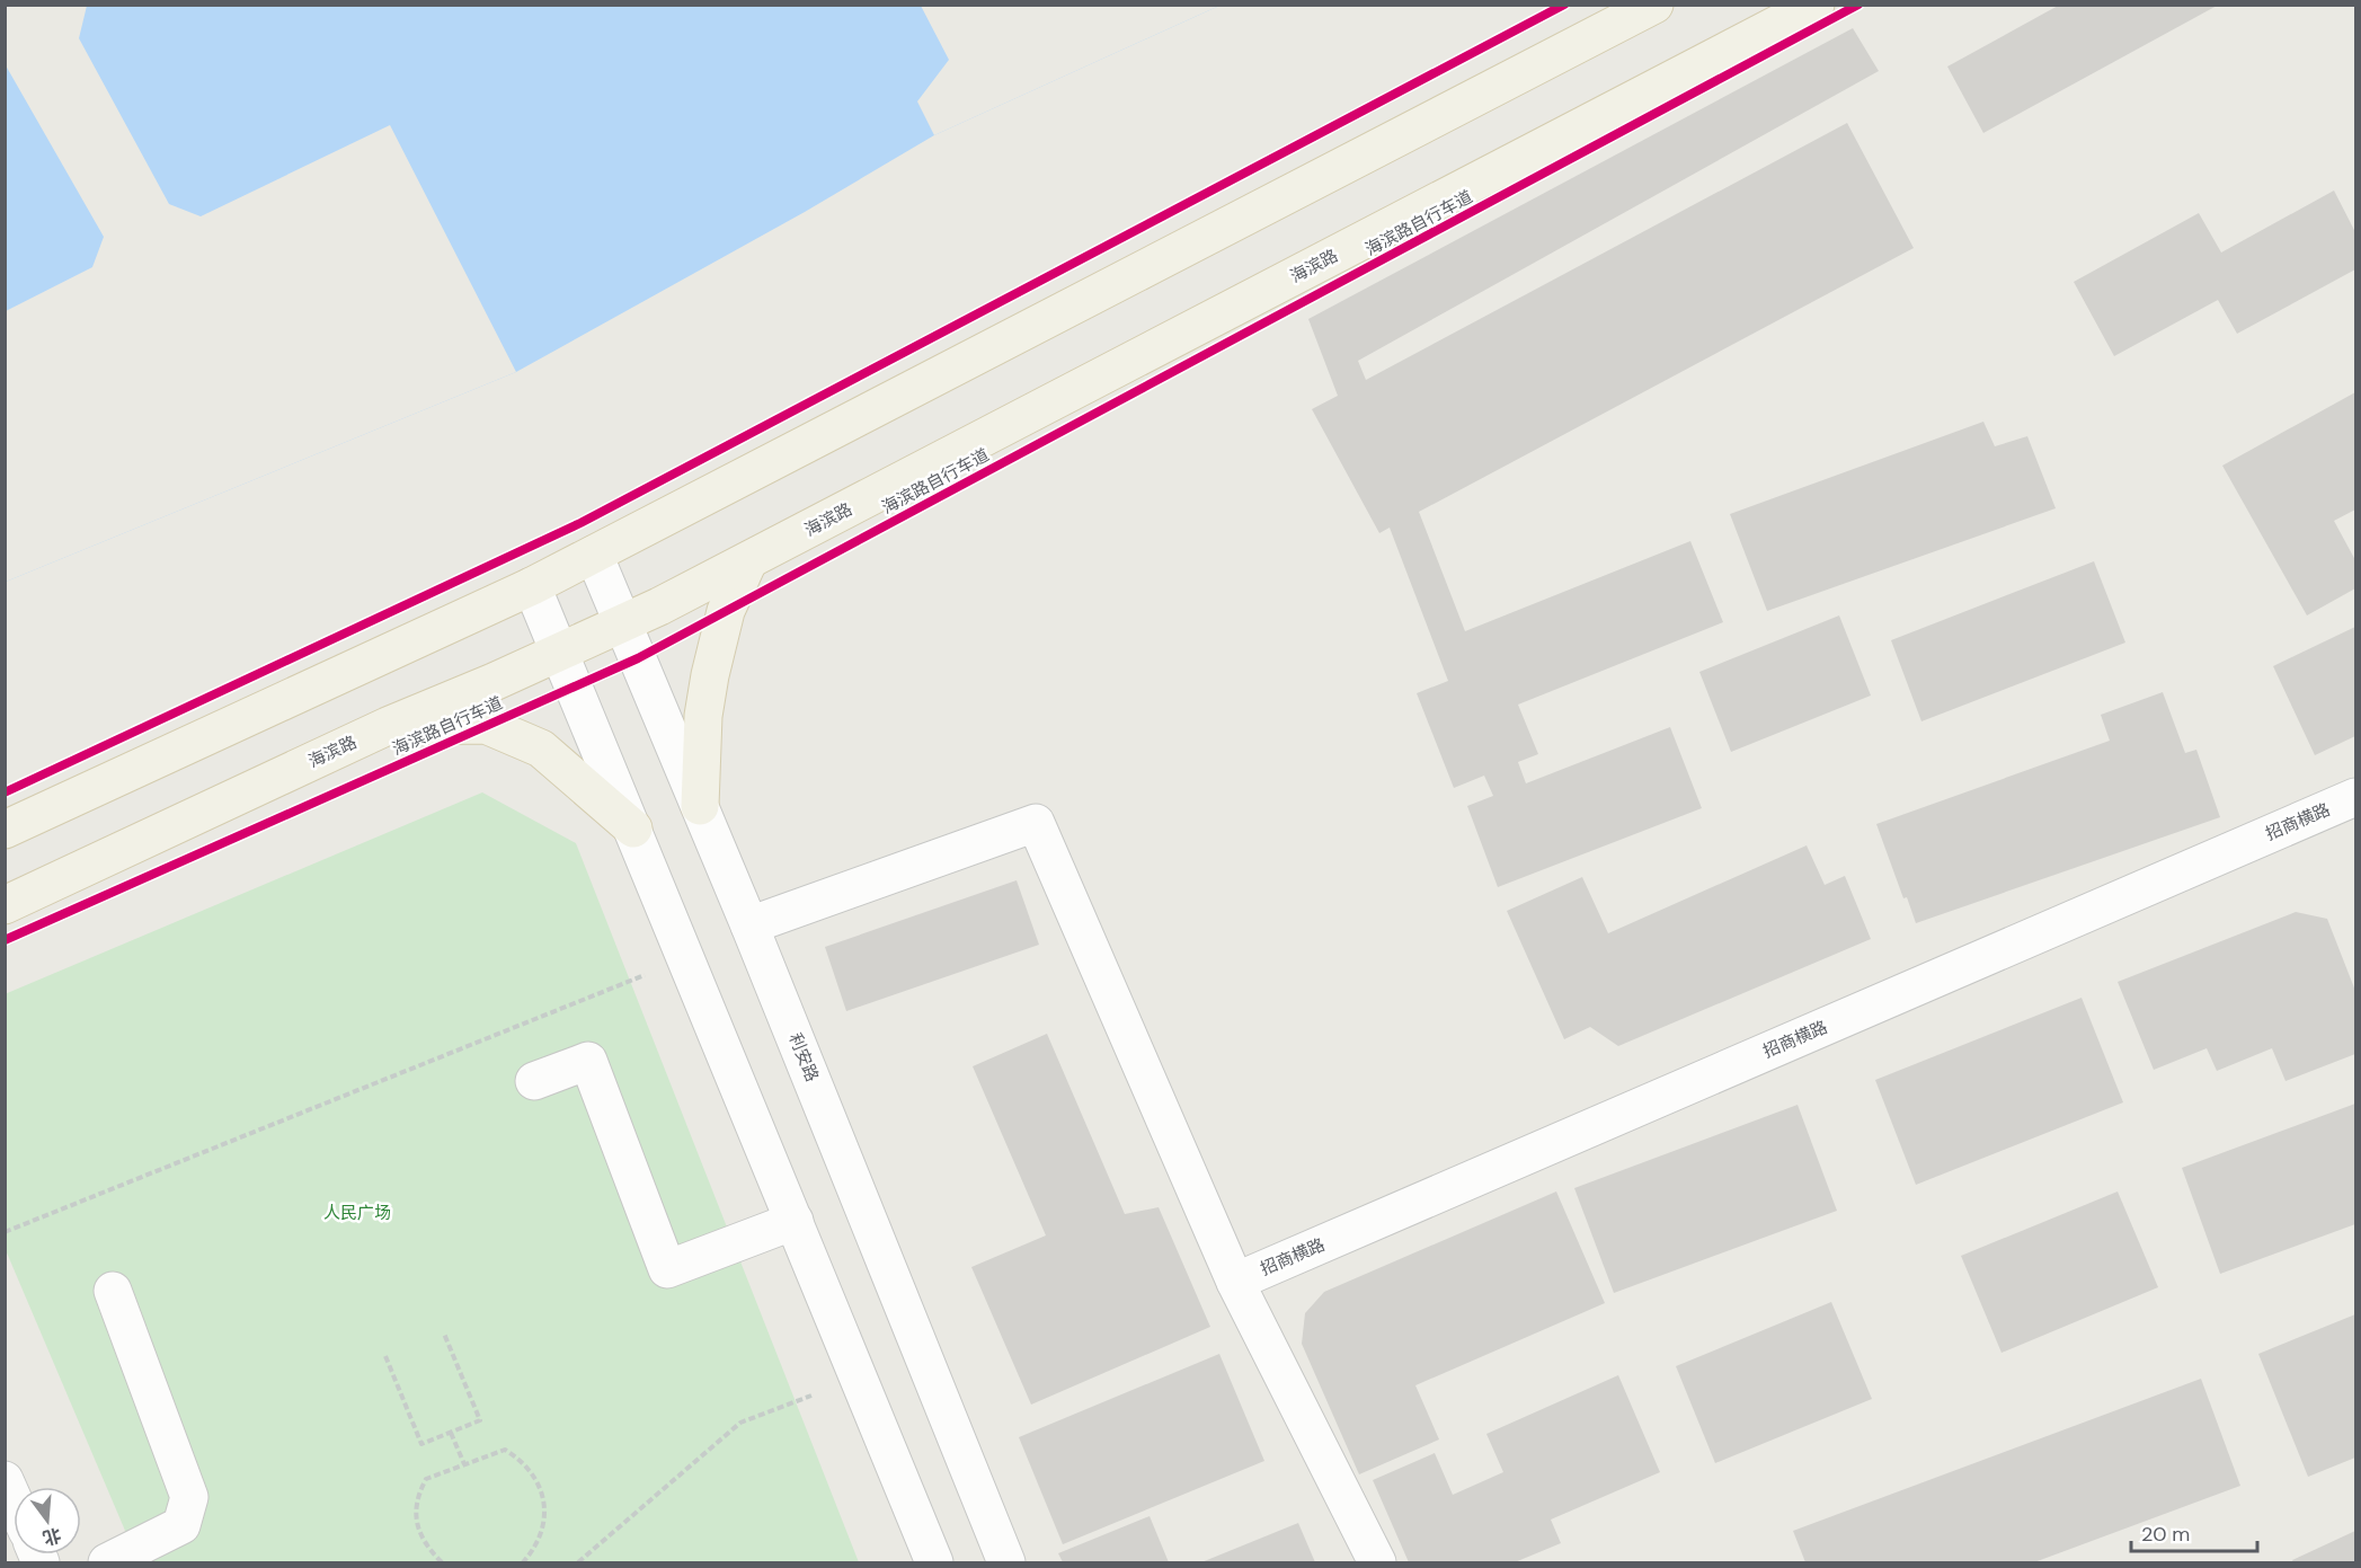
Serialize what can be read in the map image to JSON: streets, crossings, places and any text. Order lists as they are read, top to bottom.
{
  "streets": {
    "main road": ["海滨路"],
    "street": ["招商横路", "利安路"],
    "cycle path": ["海滨路自行车道"]
  },
  "crossings": [
    ["海滨路", "利安路"]
  ],
  "parks": ["人民广场"],
  "scale_bar": "20 m",
  "north": "bottom"
}
